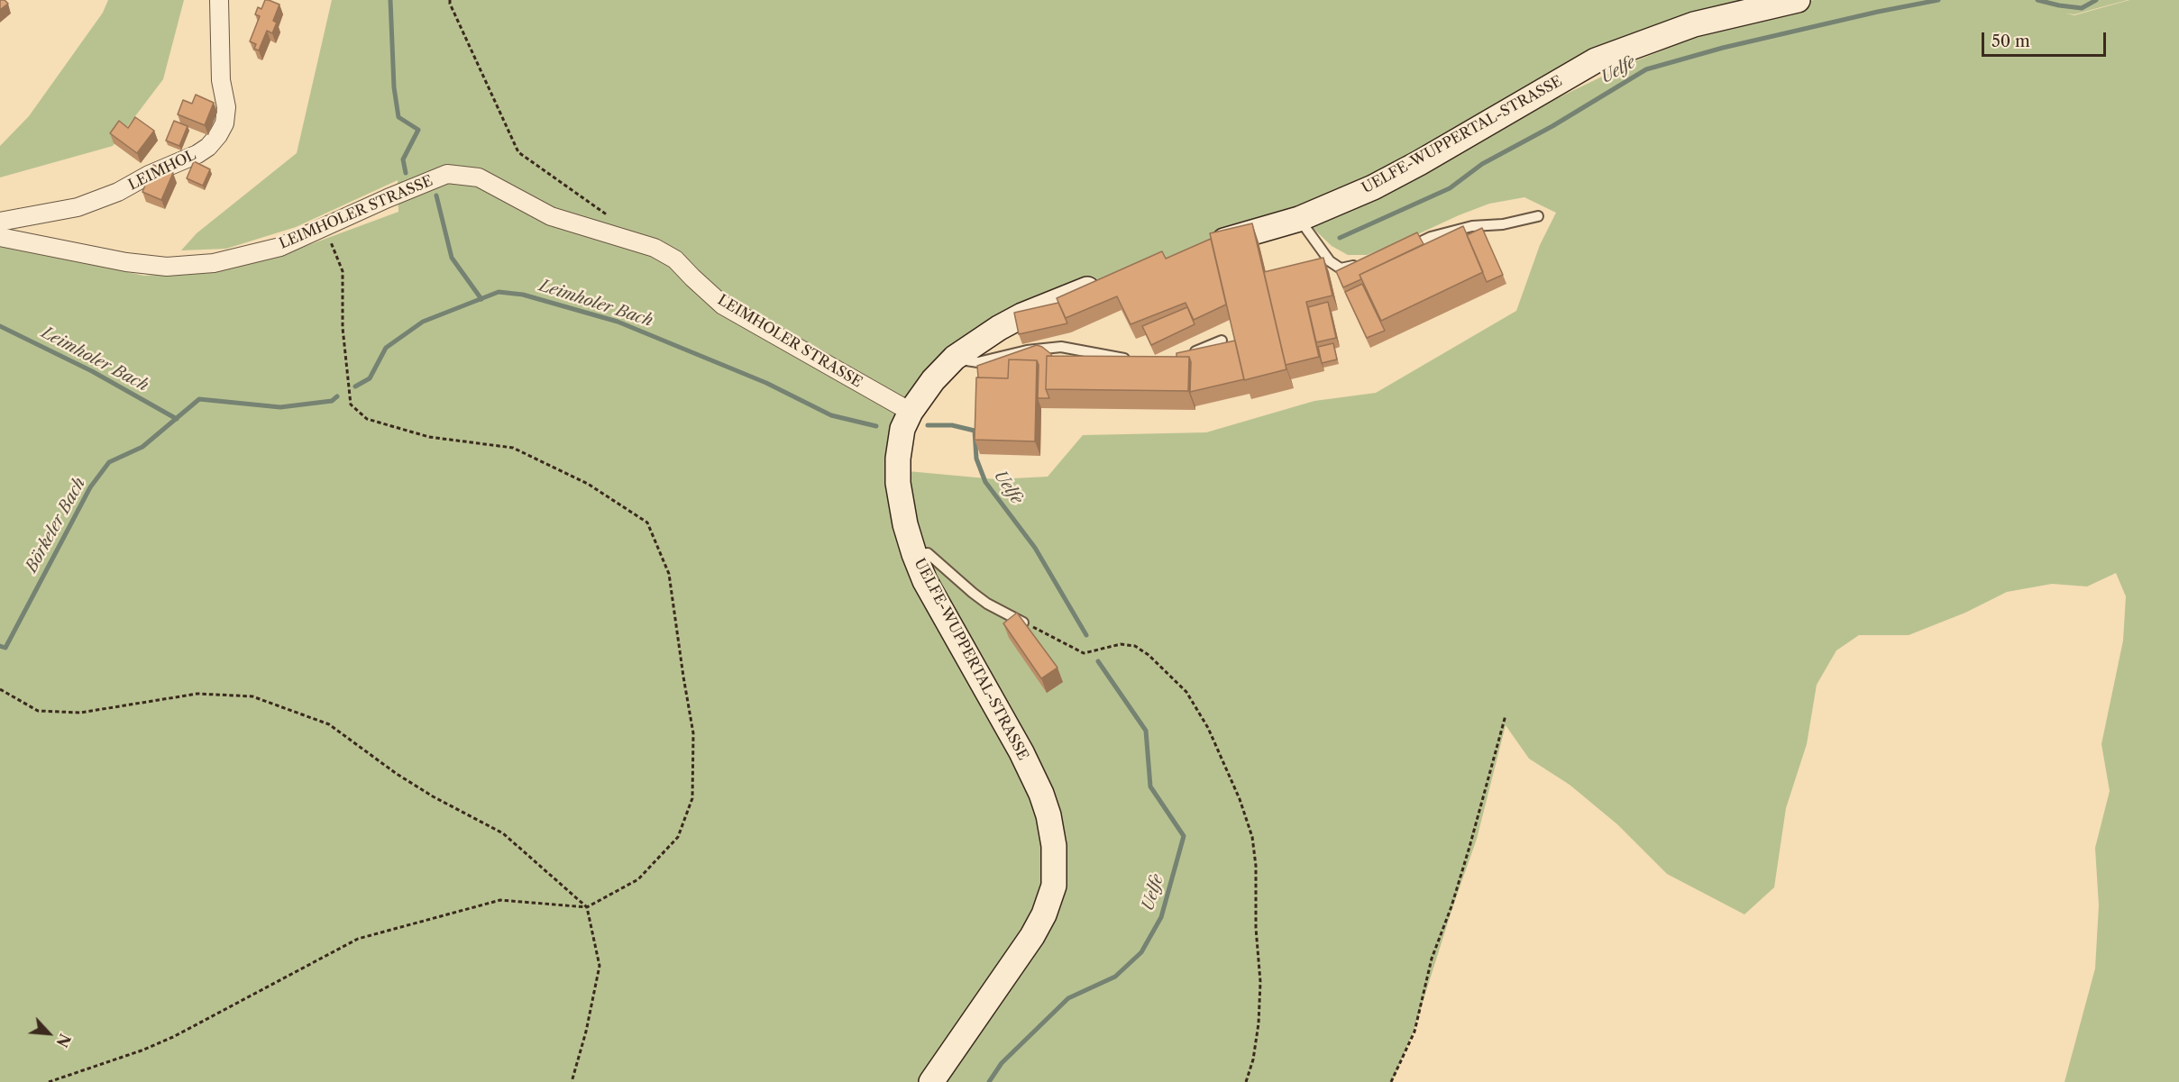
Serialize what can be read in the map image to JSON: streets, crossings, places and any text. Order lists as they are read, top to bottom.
{
  "streets": {
    "main road": ["UELFE-WUPPERTAL-STRASSE"],
    "street": ["LEIMHOL", "LEIMHOLER STRASSE"]
  },
  "crossings": [
    ["UELFE-WUPPERTAL-STRASSE", "LEIMHOLER STRASSE"]
  ],
  "water": ["Uelfe", "Leimholer Bach", "Börkeler Bach"],
  "scale_bar": "50 m",
  "north": "bottom right"
}
